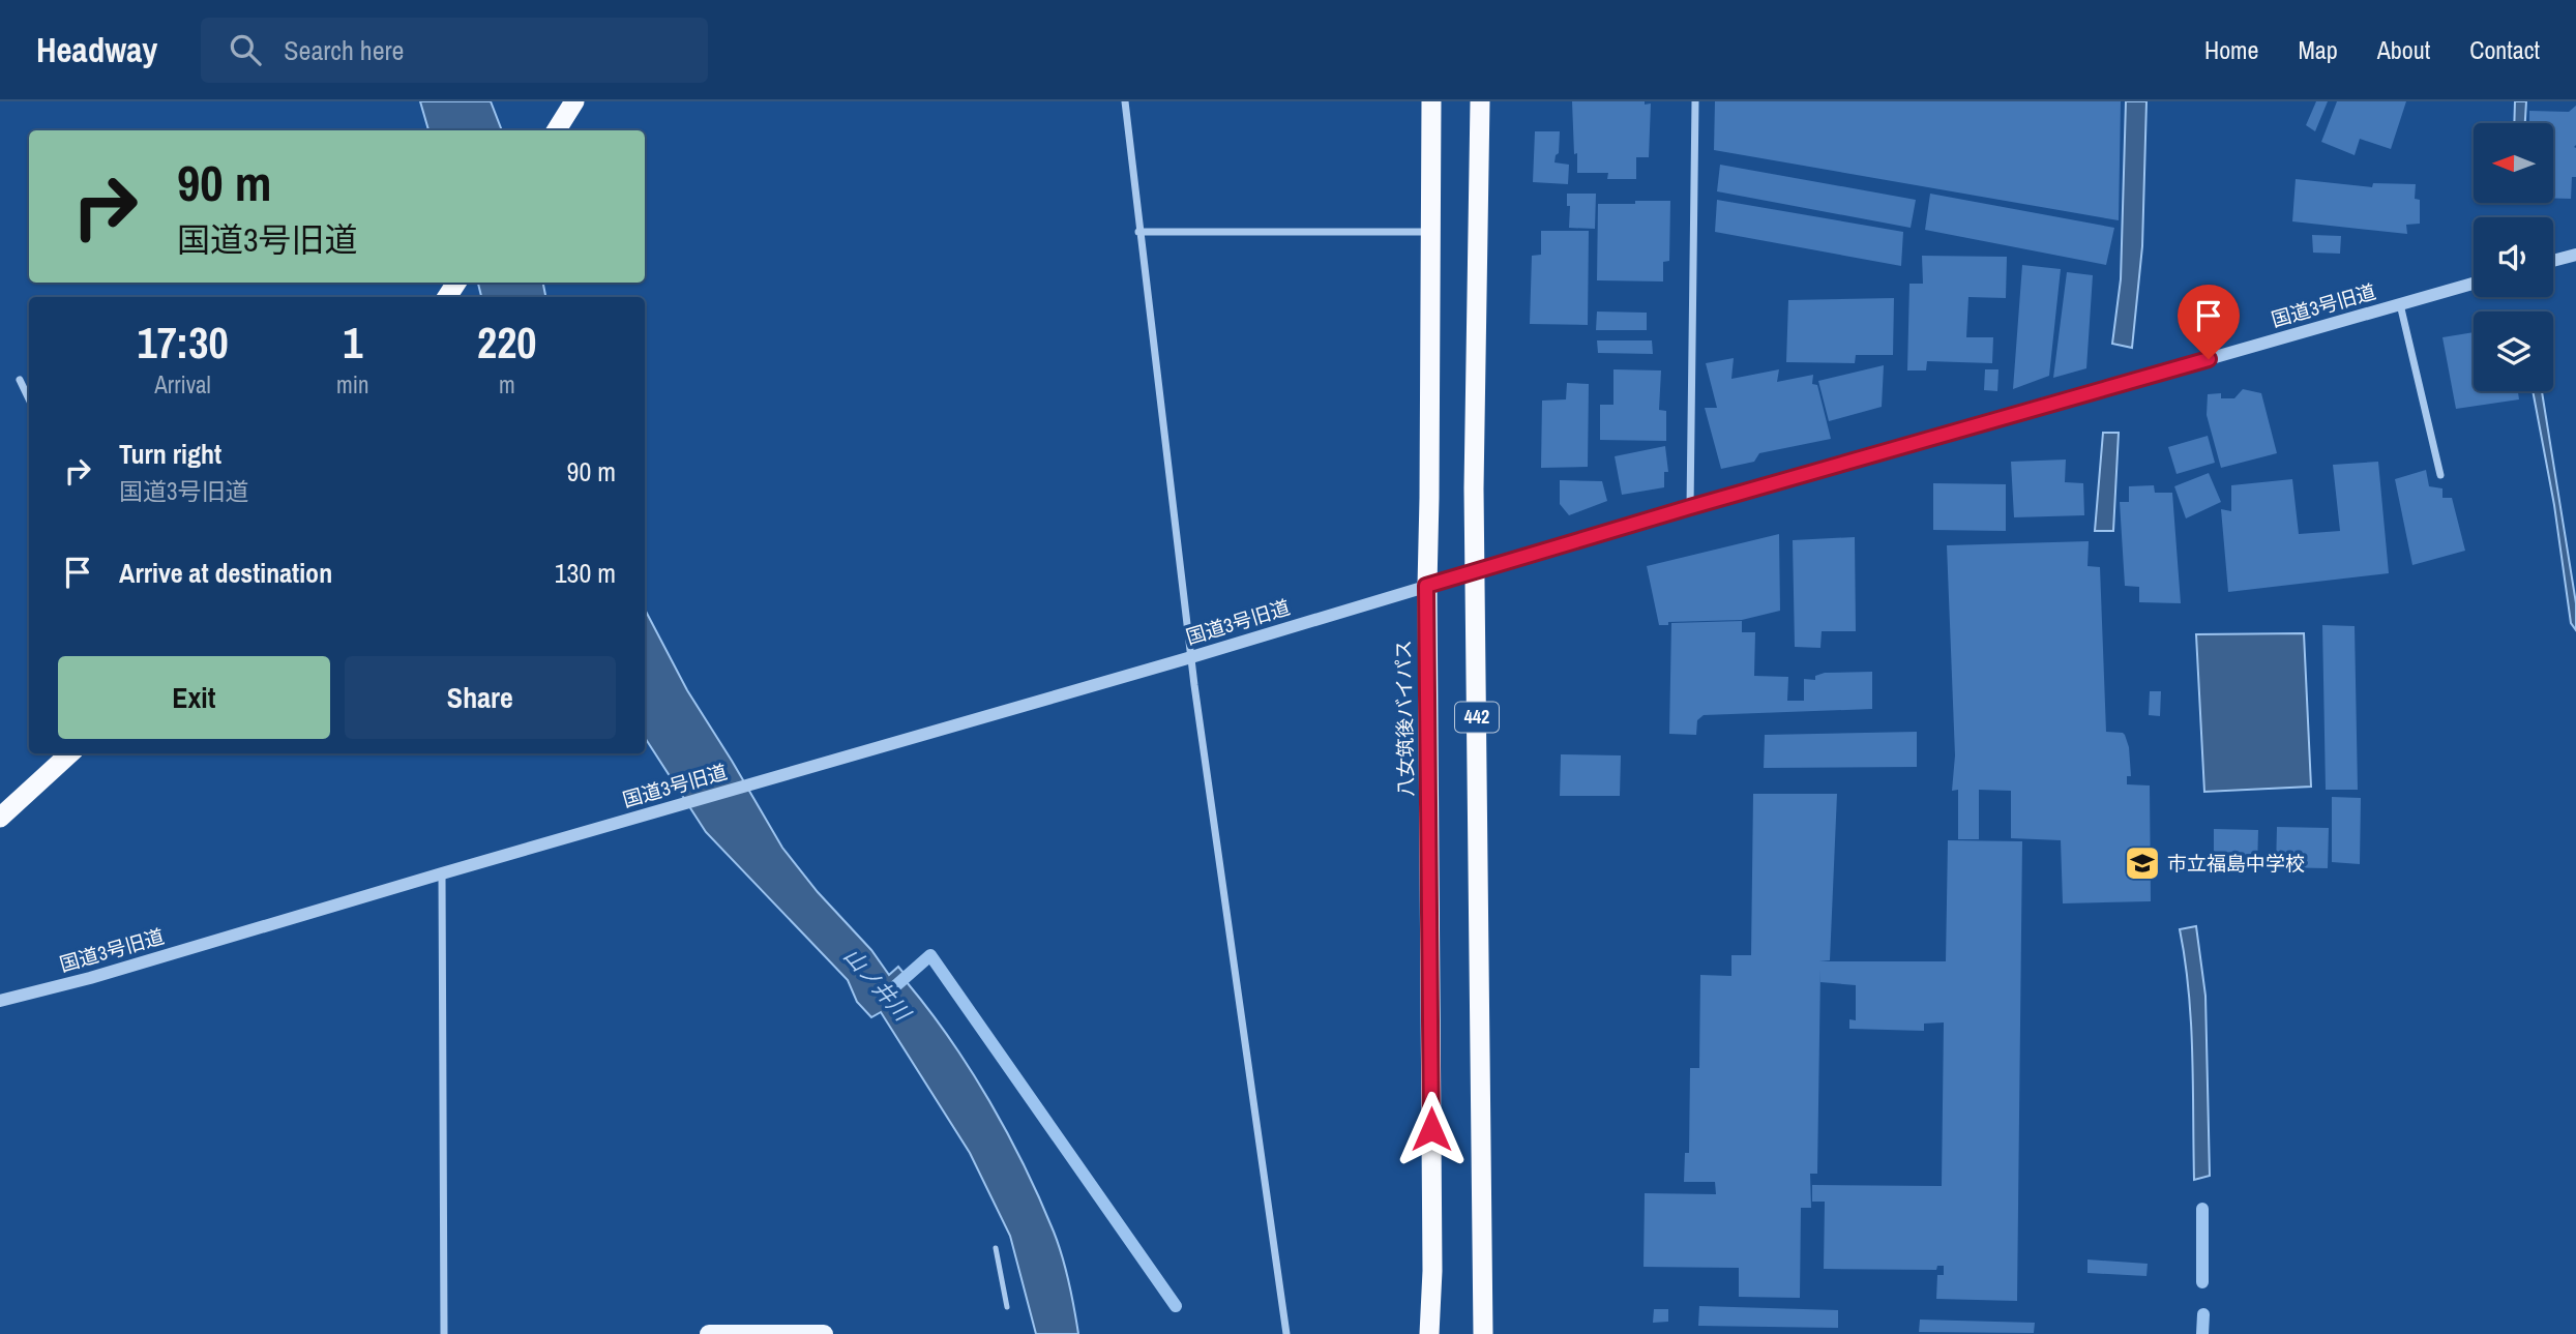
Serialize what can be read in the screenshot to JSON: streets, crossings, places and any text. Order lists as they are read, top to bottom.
{
  "streets": {
    "highway": ["442", "八女筑後バイパス"],
    "street": ["国道3号旧道"]
  },
  "crossings": [
    ["国道3号旧道", "442"],
    ["国道3号旧道", "八女筑後バイパス"]
  ],
  "water": ["山ノ井川"],
  "places": {
    "school or university": ["市立福島中学校"]
  },
  "north": "left",
  "page": {
    "header": "Headway",
    "search": "Search here",
    "nav": [
      "Home",
      "Map",
      "About",
      "Contact"
    ],
    "turn": ["90 m", "国道3号旧道"],
    "eta": [
      "17:30",
      "Arrival",
      "1",
      "min",
      "220",
      "m"
    ],
    "list": [
      {
        "name": "Turn right",
        "note": "国道3号旧道",
        "value": "90 m"
      },
      {
        "name": "Arrive at destination",
        "value": "130 m"
      }
    ],
    "buttons": ["Exit", "Share"]
  }
}
